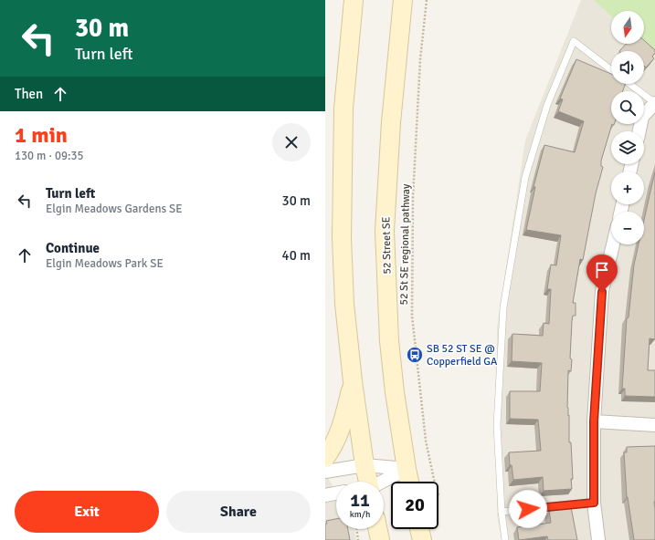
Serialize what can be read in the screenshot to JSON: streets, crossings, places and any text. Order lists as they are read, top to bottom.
{
  "streets": {
    "main road": ["52 Street SE"],
    "path": ["52 St SE regional pathway"]
  },
  "places": {
    "bus stop": ["SB 52 ST SE @ Copperfield GA"]
  },
  "north": "bottom",
  "page": {
    "turn": ["30 m", "Turn left"],
    "map_buttons": ["+", "−"],
    "then": "Then",
    "heading": ["1 min", "130 m · 09:35"],
    "list": [
      {
        "name": "Turn left",
        "note": "Elgin Meadows Gardens SE",
        "value": "30 m"
      },
      {
        "name": "Continue",
        "note": "Elgin Meadows Park SE",
        "value": "40 m"
      }
    ],
    "speed": "11 km/h",
    "limit": "20",
    "buttons": ["Exit", "Share"]
  }
}
